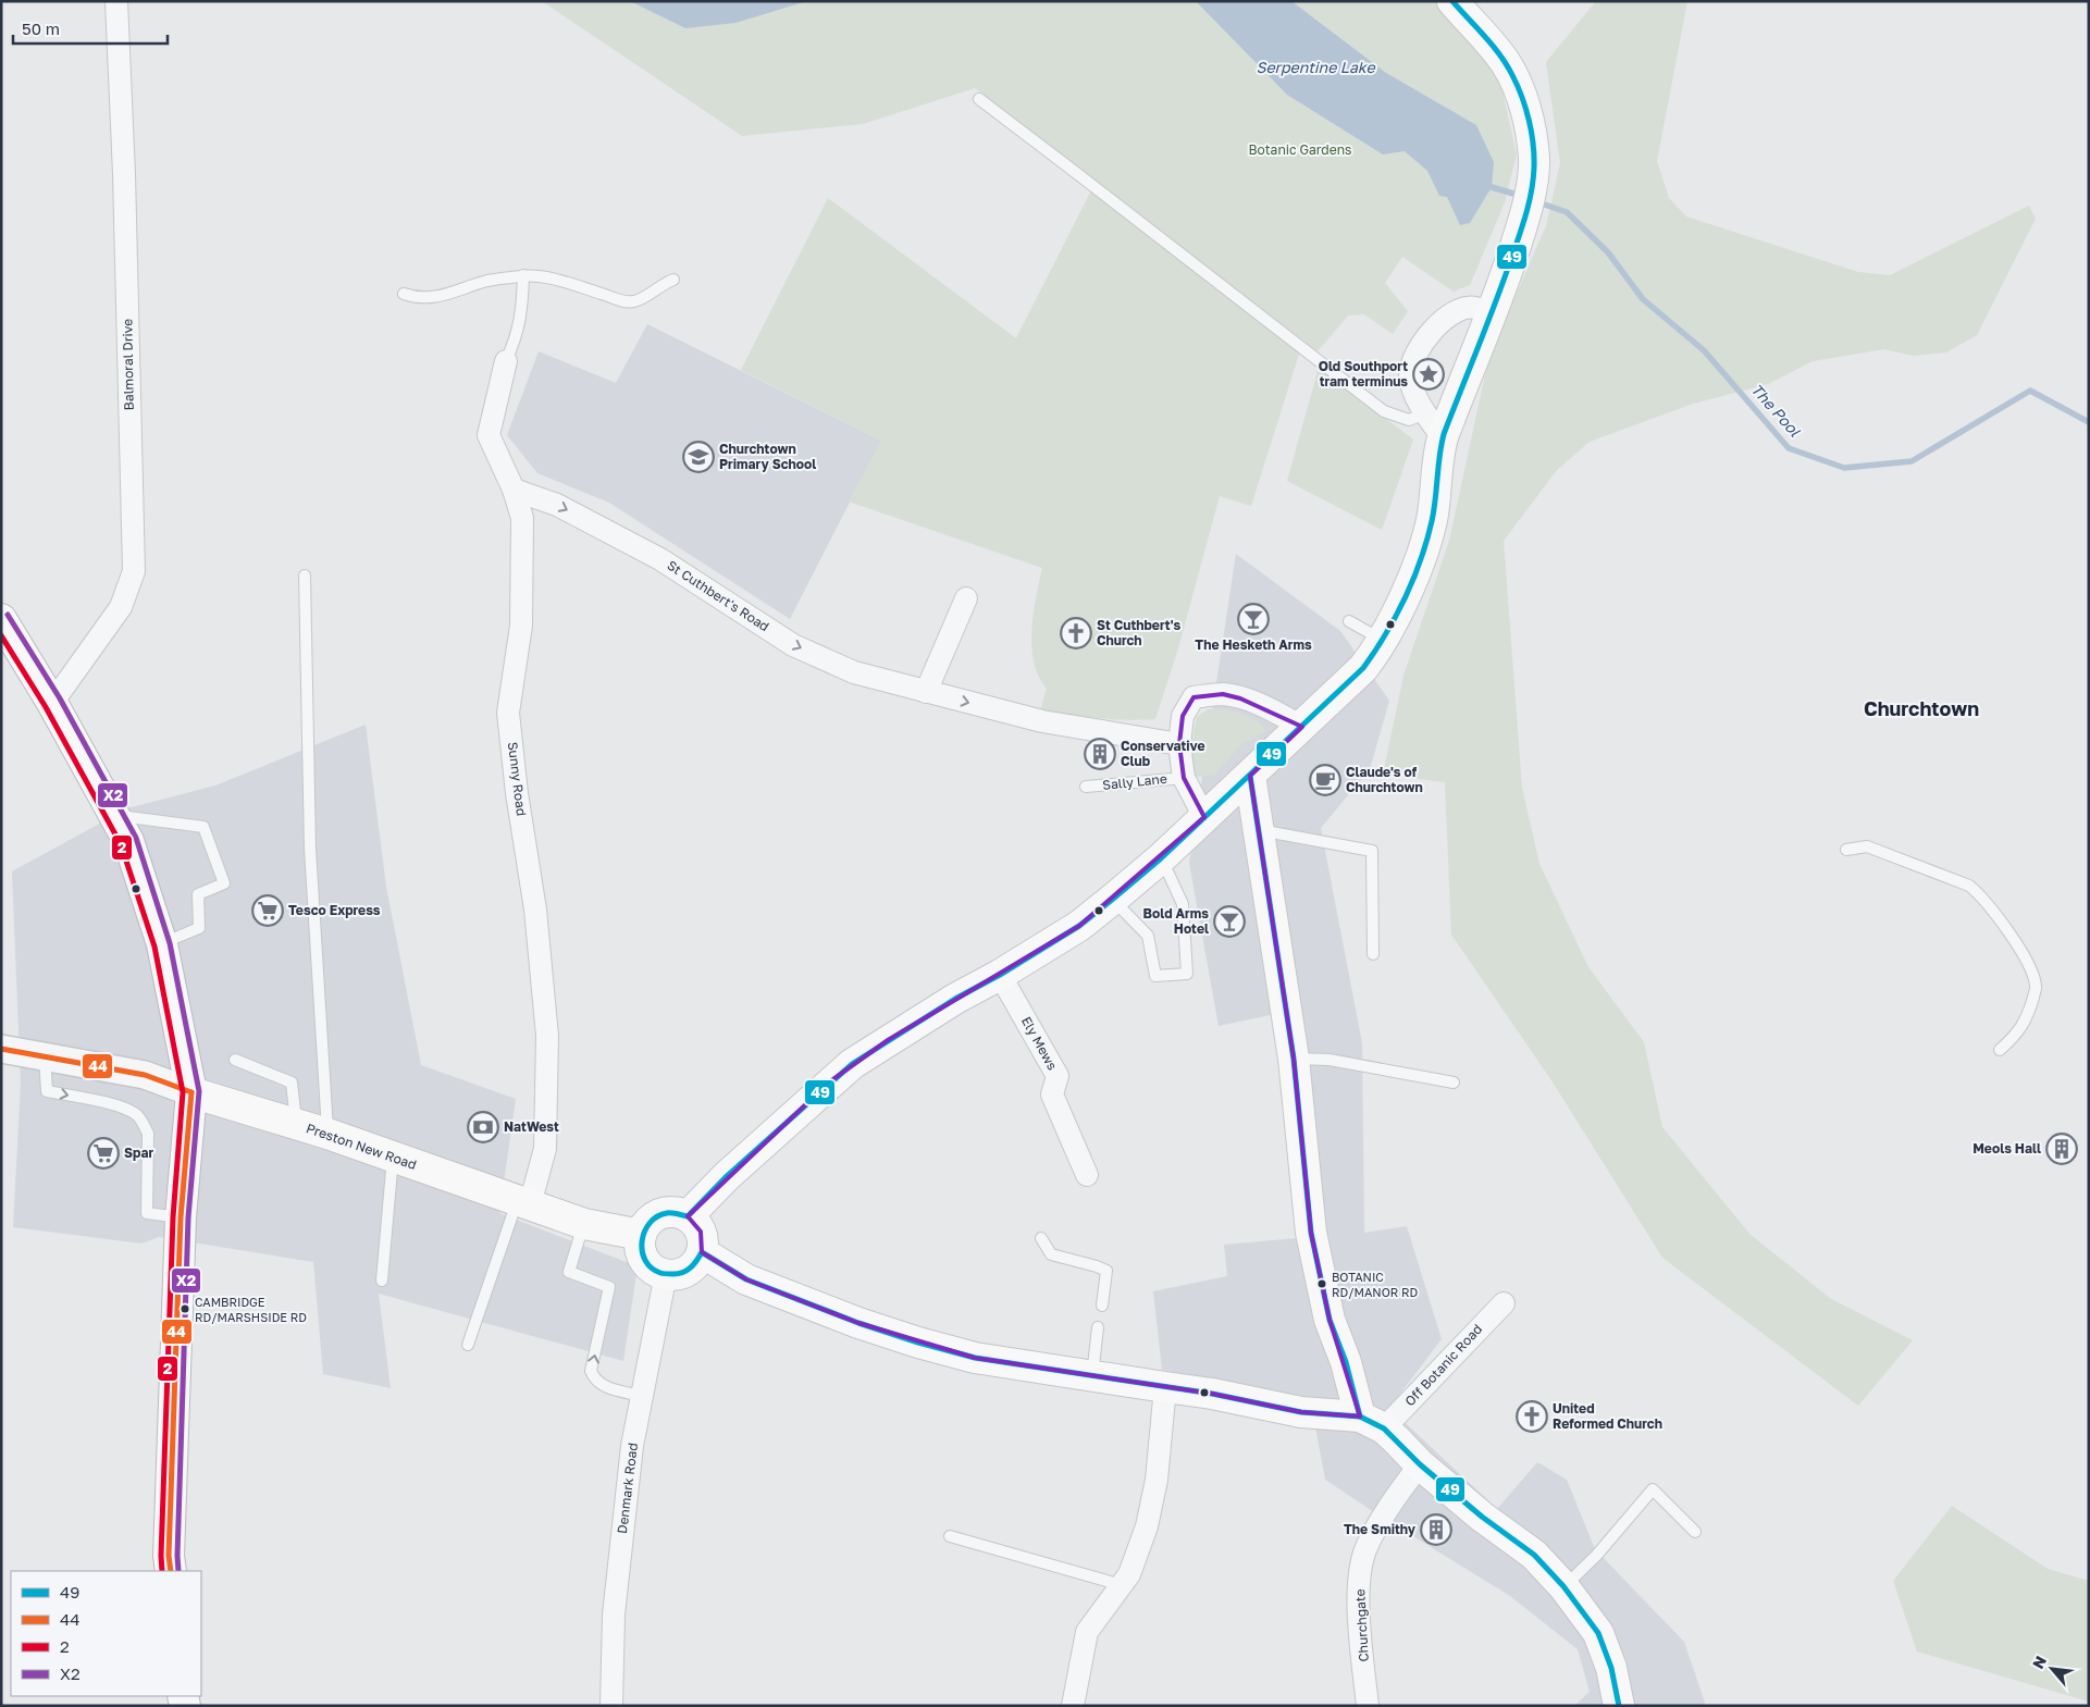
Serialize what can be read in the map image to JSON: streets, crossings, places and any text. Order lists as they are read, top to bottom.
{
  "streets": {
    "main road": ["Preston New Road"],
    "street": [
      "Balmoral Drive",
      "St Cuthbert's Road",
      "Sunny Road",
      "Ely Mews",
      "Off Botanic Road",
      "Denmark Road",
      "Churchgate"
    ],
    "lane": ["Sally Lane"]
  },
  "crossings": [
    ["St Cuthbert's Road", "Sunny Road"],
    ["Sunny Road", "Preston New Road"],
    ["Preston New Road", "Denmark Road"]
  ],
  "one_way": ["St Cuthbert's Road"],
  "districts": ["Churchtown"],
  "water": ["Serpentine Lake", "The Pool"],
  "parks": ["Botanic Gardens"],
  "places": {
    "place": ["Old Southport tram terminus"],
    "school or university": ["Churchtown Primary School"],
    "bar": ["The Hesketh Arms", "Bold Arms Hotel"],
    "church": ["St Cuthbert's Church", "United Reformed Church"],
    "building": ["Conservative Club", "Meols Hall", "The Smithy"],
    "cafe": ["Claude's of Churchtown"],
    "supermarket": ["Tesco Express", "Spar"],
    "bank": ["NatWest"],
    "other": ["BOTANIC RD/MANOR RD", "CAMBRIDGE RD/MARSHSIDE RD"]
  },
  "lines": [
    "transit line 49",
    "transit line X2",
    "transit line 2",
    "transit line 44"
  ],
  "legend": [
    "49",
    "44",
    "2",
    "X2"
  ],
  "scale_bar": "50 m",
  "north": "top left"
}
